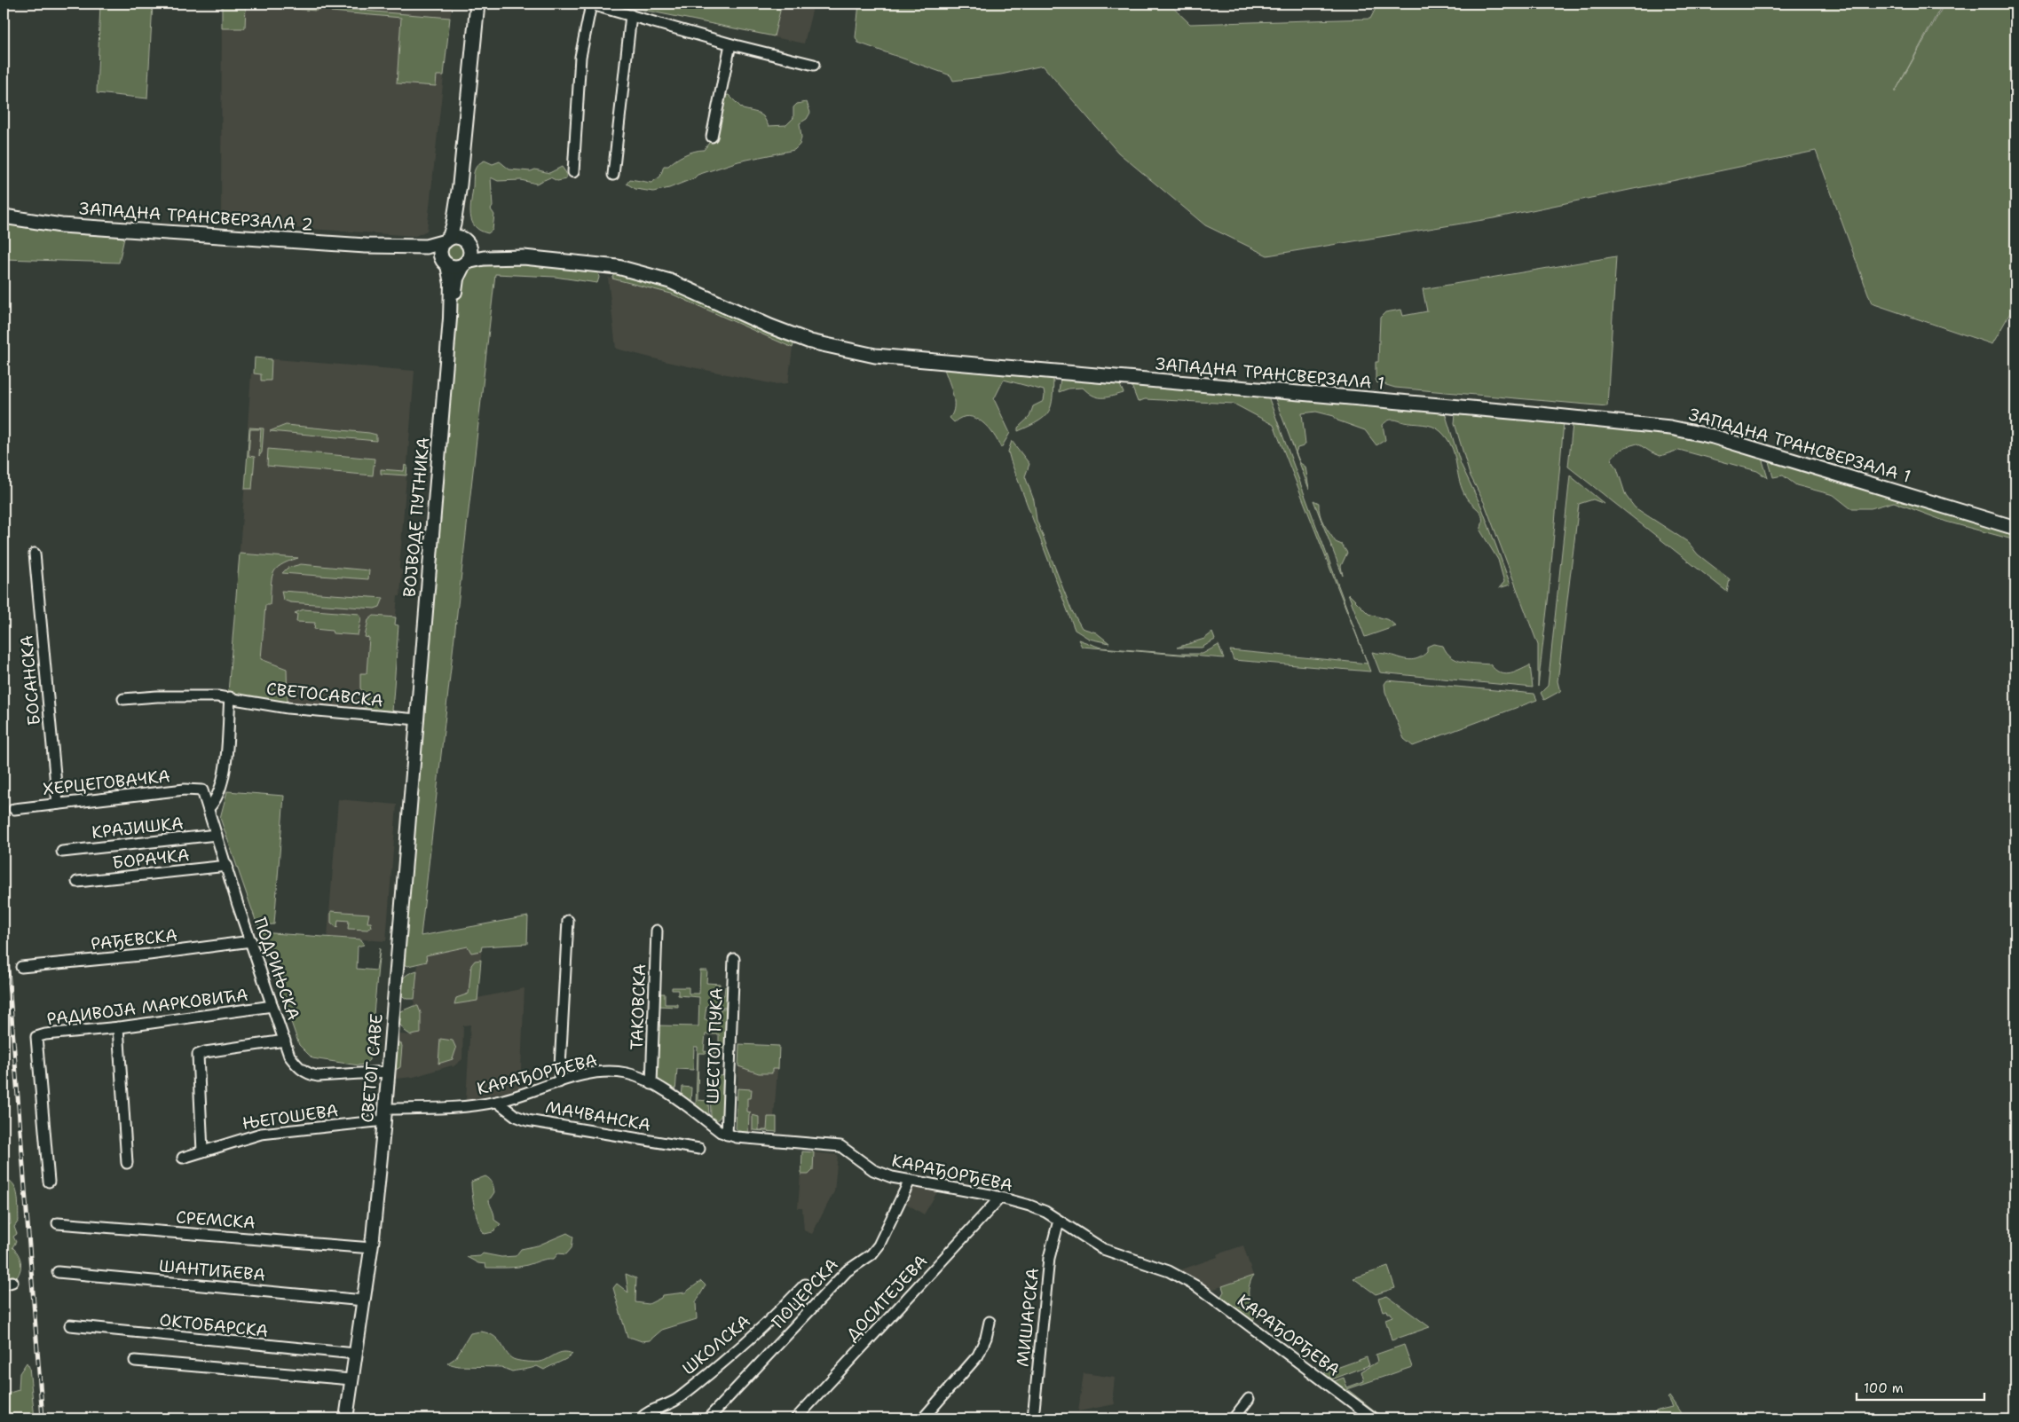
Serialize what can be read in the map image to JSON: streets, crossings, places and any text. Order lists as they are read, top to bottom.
{
  "streets": {
    "main road": ["ЗАПАДНА ТРАНСВЕРЗАЛА 2", "ЗАПАДНА ТРАНСВЕРЗАЛА 1"],
    "street": [
      "ВОЈВОДЕ ПУТНИКА",
      "БОСАНСКА",
      "СВЕТОСАВСКА",
      "ХЕРЦЕГОВАЧКА",
      "КРАЈИШКА",
      "БОРАЧКА",
      "РАЂЕВСКА",
      "ПОДРИЊСКА",
      "РАДИВОЈА МАРКОВИЋА",
      "ТАКОВСКА",
      "ШЕСТОГ ПУКА",
      "СВЕТОГ САВЕ",
      "КАРАЂОРЂЕВА",
      "МАЧВАНСКА",
      "ЊЕГОШЕВА",
      "СРЕМСКА",
      "ШАНТИЋЕВА",
      "ПОЦЕРСКА",
      "ДОСИТЕЈЕВА",
      "МИШАРСКА",
      "ОКТОБАРСКА",
      "ШКОЛСКА"
    ]
  },
  "crossings": [
    ["ЗАПАДНА ТРАНСВЕРЗАЛА 2", "ЗАПАДНА ТРАНСВЕРЗАЛА 1"],
    ["ЗАПАДНА ТРАНСВЕРЗАЛА 2", "ВОЈВОДЕ ПУТНИКА"],
    ["ЗАПАДНА ТРАНСВЕРЗАЛА 1", "ВОЈВОДЕ ПУТНИКА"],
    ["ВОЈВОДЕ ПУТНИКА", "СВЕТОСАВСКА"],
    ["ВОЈВОДЕ ПУТНИКА", "СВЕТОГ САВЕ"],
    ["БОСАНСКА", "ХЕРЦЕГОВАЧКА"],
    ["СВЕТОСАВСКА", "СВЕТОГ САВЕ"],
    ["ХЕРЦЕГОВАЧКА", "ПОДРИЊСКА"],
    ["КРАЈИШКА", "ПОДРИЊСКА"],
    ["БОРАЧКА", "ПОДРИЊСКА"],
    ["РАЂЕВСКА", "ПОДРИЊСКА"],
    ["ПОДРИЊСКА", "РАДИВОЈА МАРКОВИЋА"],
    ["ПОДРИЊСКА", "СВЕТОГ САВЕ"],
    ["ТАКОВСКА", "КАРАЂОРЂЕВА"],
    ["ШЕСТОГ ПУКА", "КАРАЂОРЂЕВА"],
    ["СВЕТОГ САВЕ", "КАРАЂОРЂЕВА"],
    ["СВЕТОГ САВЕ", "ЊЕГОШЕВА"],
    ["СВЕТОГ САВЕ", "СРЕМСКА"],
    ["СВЕТОГ САВЕ", "ШАНТИЋЕВА"],
    ["СВЕТОГ САВЕ", "ОКТОБАРСКА"],
    ["КАРАЂОРЂЕВА", "МАЧВАНСКА"],
    ["КАРАЂОРЂЕВА", "ЊЕГОШЕВА"],
    ["КАРАЂОРЂЕВА", "ПОЦЕРСКА"],
    ["КАРАЂОРЂЕВА", "ДОСИТЕЈЕВА"],
    ["КАРАЂОРЂЕВА", "МИШАРСКА"]
  ],
  "scale_bar": "100 m"
}
